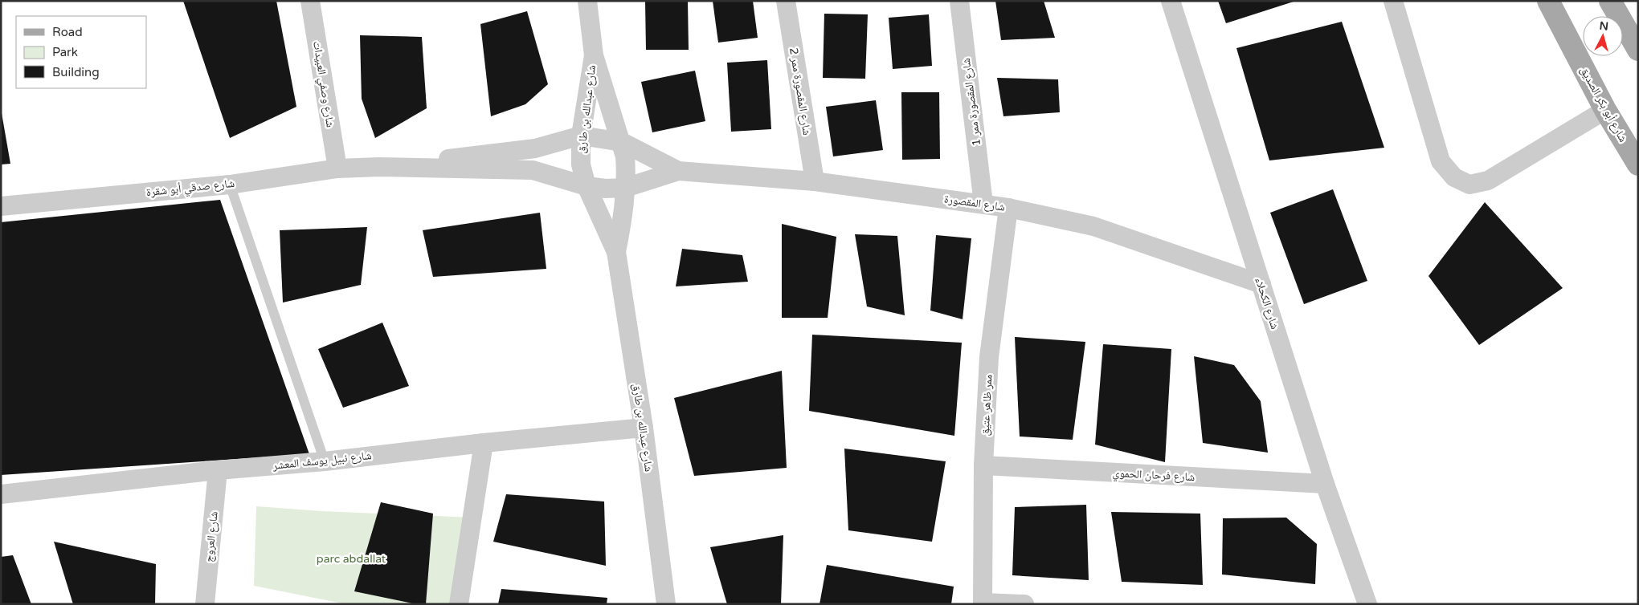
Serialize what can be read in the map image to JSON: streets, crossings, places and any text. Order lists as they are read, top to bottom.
{
  "streets": {
    "main road": ["شارع أبو بكر الصديق"],
    "street": [
      "شارع وصفي العبيدات",
      "شارع المقصورة ممر 2",
      "شارع المقصورة ممر 1",
      "شارع عبدالله بن طارق",
      "شارع صدقي أبو شقرة",
      "شارع المقصورة",
      "شارع الكحلاء",
      "ممر ظاهر عتيق",
      "شارع نبيل يوسف المعشر",
      "شارع فرحان الحموي",
      "شارع العروج"
    ]
  },
  "crossings": [
    ["شارع وصفي العبيدات", "شارع صدقي أبو شقرة"],
    ["شارع المقصورة ممر 2", "شارع المقصورة"],
    ["شارع المقصورة ممر 1", "شارع المقصورة"],
    ["شارع عبدالله بن طارق", "شارع صدقي أبو شقرة"],
    ["شارع عبدالله بن طارق", "شارع المقصورة"],
    ["شارع عبدالله بن طارق", "شارع نبيل يوسف المعشر"],
    ["شارع صدقي أبو شقرة", "شارع المقصورة"],
    ["شارع المقصورة", "شارع الكحلاء"],
    ["شارع المقصورة", "ممر ظاهر عتيق"],
    ["شارع الكحلاء", "شارع فرحان الحموي"],
    ["ممر ظاهر عتيق", "شارع فرحان الحموي"],
    ["شارع نبيل يوسف المعشر", "شارع العروج"]
  ],
  "parks": ["parc abdallat"],
  "legend": ["Road", "Park", "Building"],
  "north": "top"
}
